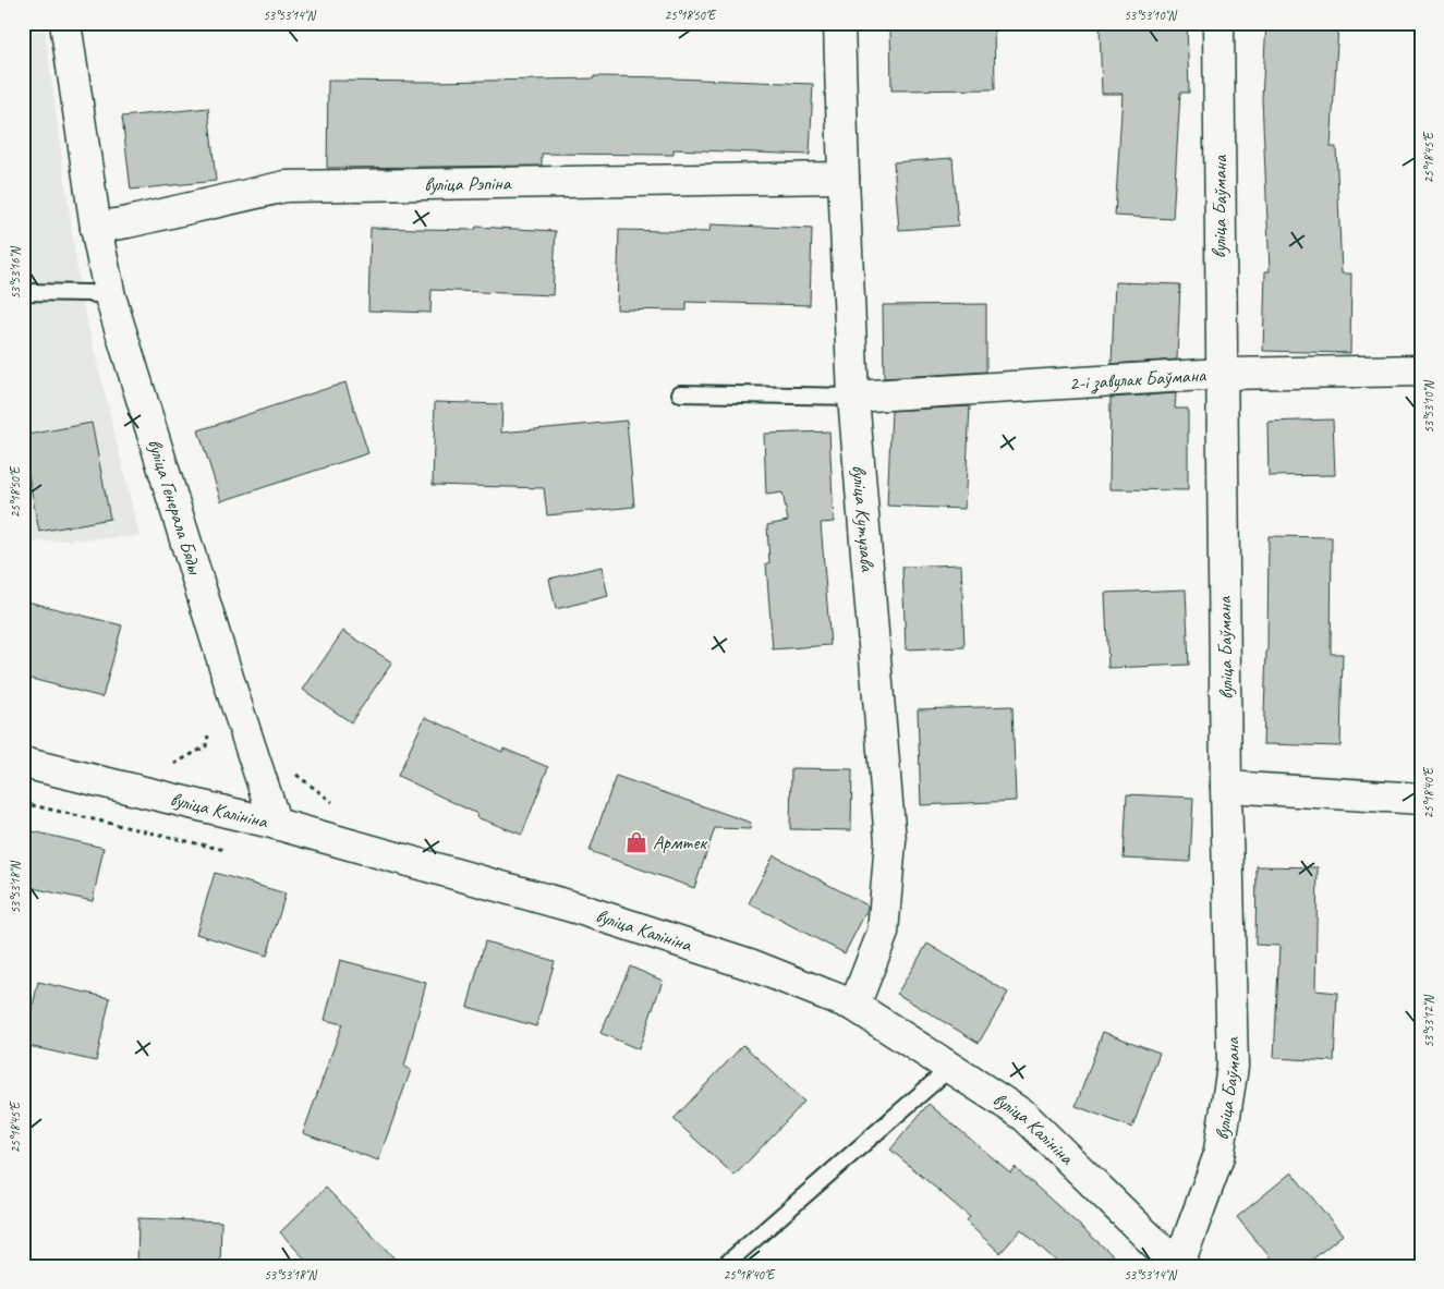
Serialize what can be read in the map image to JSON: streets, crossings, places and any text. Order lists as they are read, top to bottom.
{
  "streets": {
    "street": [
      "вуліца Рэпіна",
      "вуліца Баўмана",
      "2-і завулак Баўмана",
      "вуліца Генерала Бяды",
      "вуліца Кутузава",
      "вуліца Калініна"
    ]
  },
  "crossings": [
    ["вуліца Рэпіна", "вуліца Генерала Бяды"],
    ["вуліца Рэпіна", "вуліца Кутузава"],
    ["вуліца Баўмана", "2-і завулак Баўмана"],
    ["вуліца Баўмана", "вуліца Калініна"],
    ["2-і завулак Баўмана", "вуліца Кутузава"],
    ["вуліца Генерала Бяды", "вуліца Калініна"],
    ["вуліца Кутузава", "вуліца Калініна"]
  ],
  "places": {
    "shop": ["Армтек"]
  },
  "coordinates": [
    "53°53'14\"N",
    "25°18'50\"E",
    "53°53'10\"N",
    "25°18'45\"E",
    "53°53'16\"N",
    "25°18'40\"E",
    "53°53'18\"N",
    "53°53'12\"N"
  ]
}
